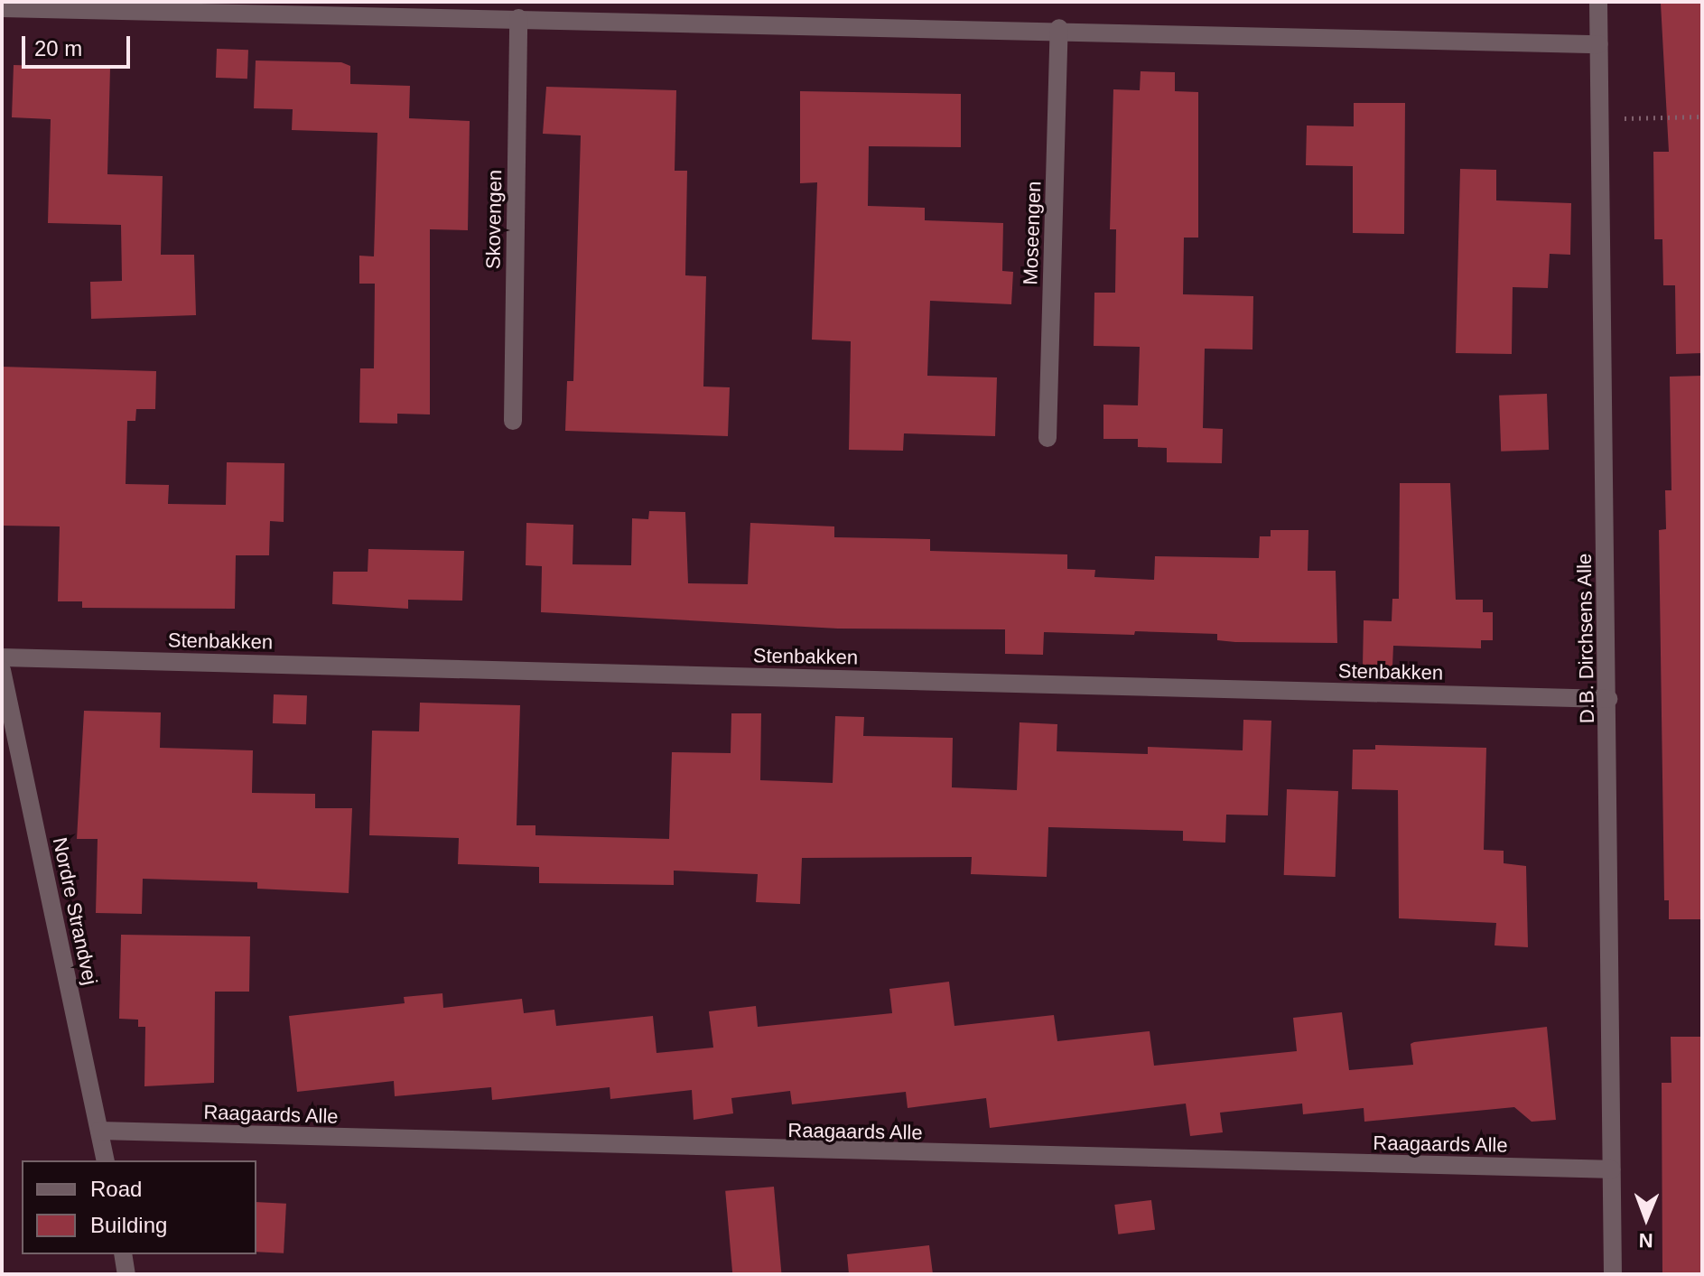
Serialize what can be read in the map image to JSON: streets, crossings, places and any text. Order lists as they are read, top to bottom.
{
  "streets": {
    "street": [
      "Skovengen",
      "Moseengen",
      "D.B. Dirchsens Alle",
      "Stenbakken",
      "Nordre Strandvej",
      "Raagaards Alle"
    ]
  },
  "crossings": [
    ["D.B. Dirchsens Alle", "Stenbakken"],
    ["D.B. Dirchsens Alle", "Raagaards Alle"],
    ["Nordre Strandvej", "Raagaards Alle"]
  ],
  "legend": ["Road", "Building"],
  "scale_bar": "20 m",
  "north": "bottom"
}
